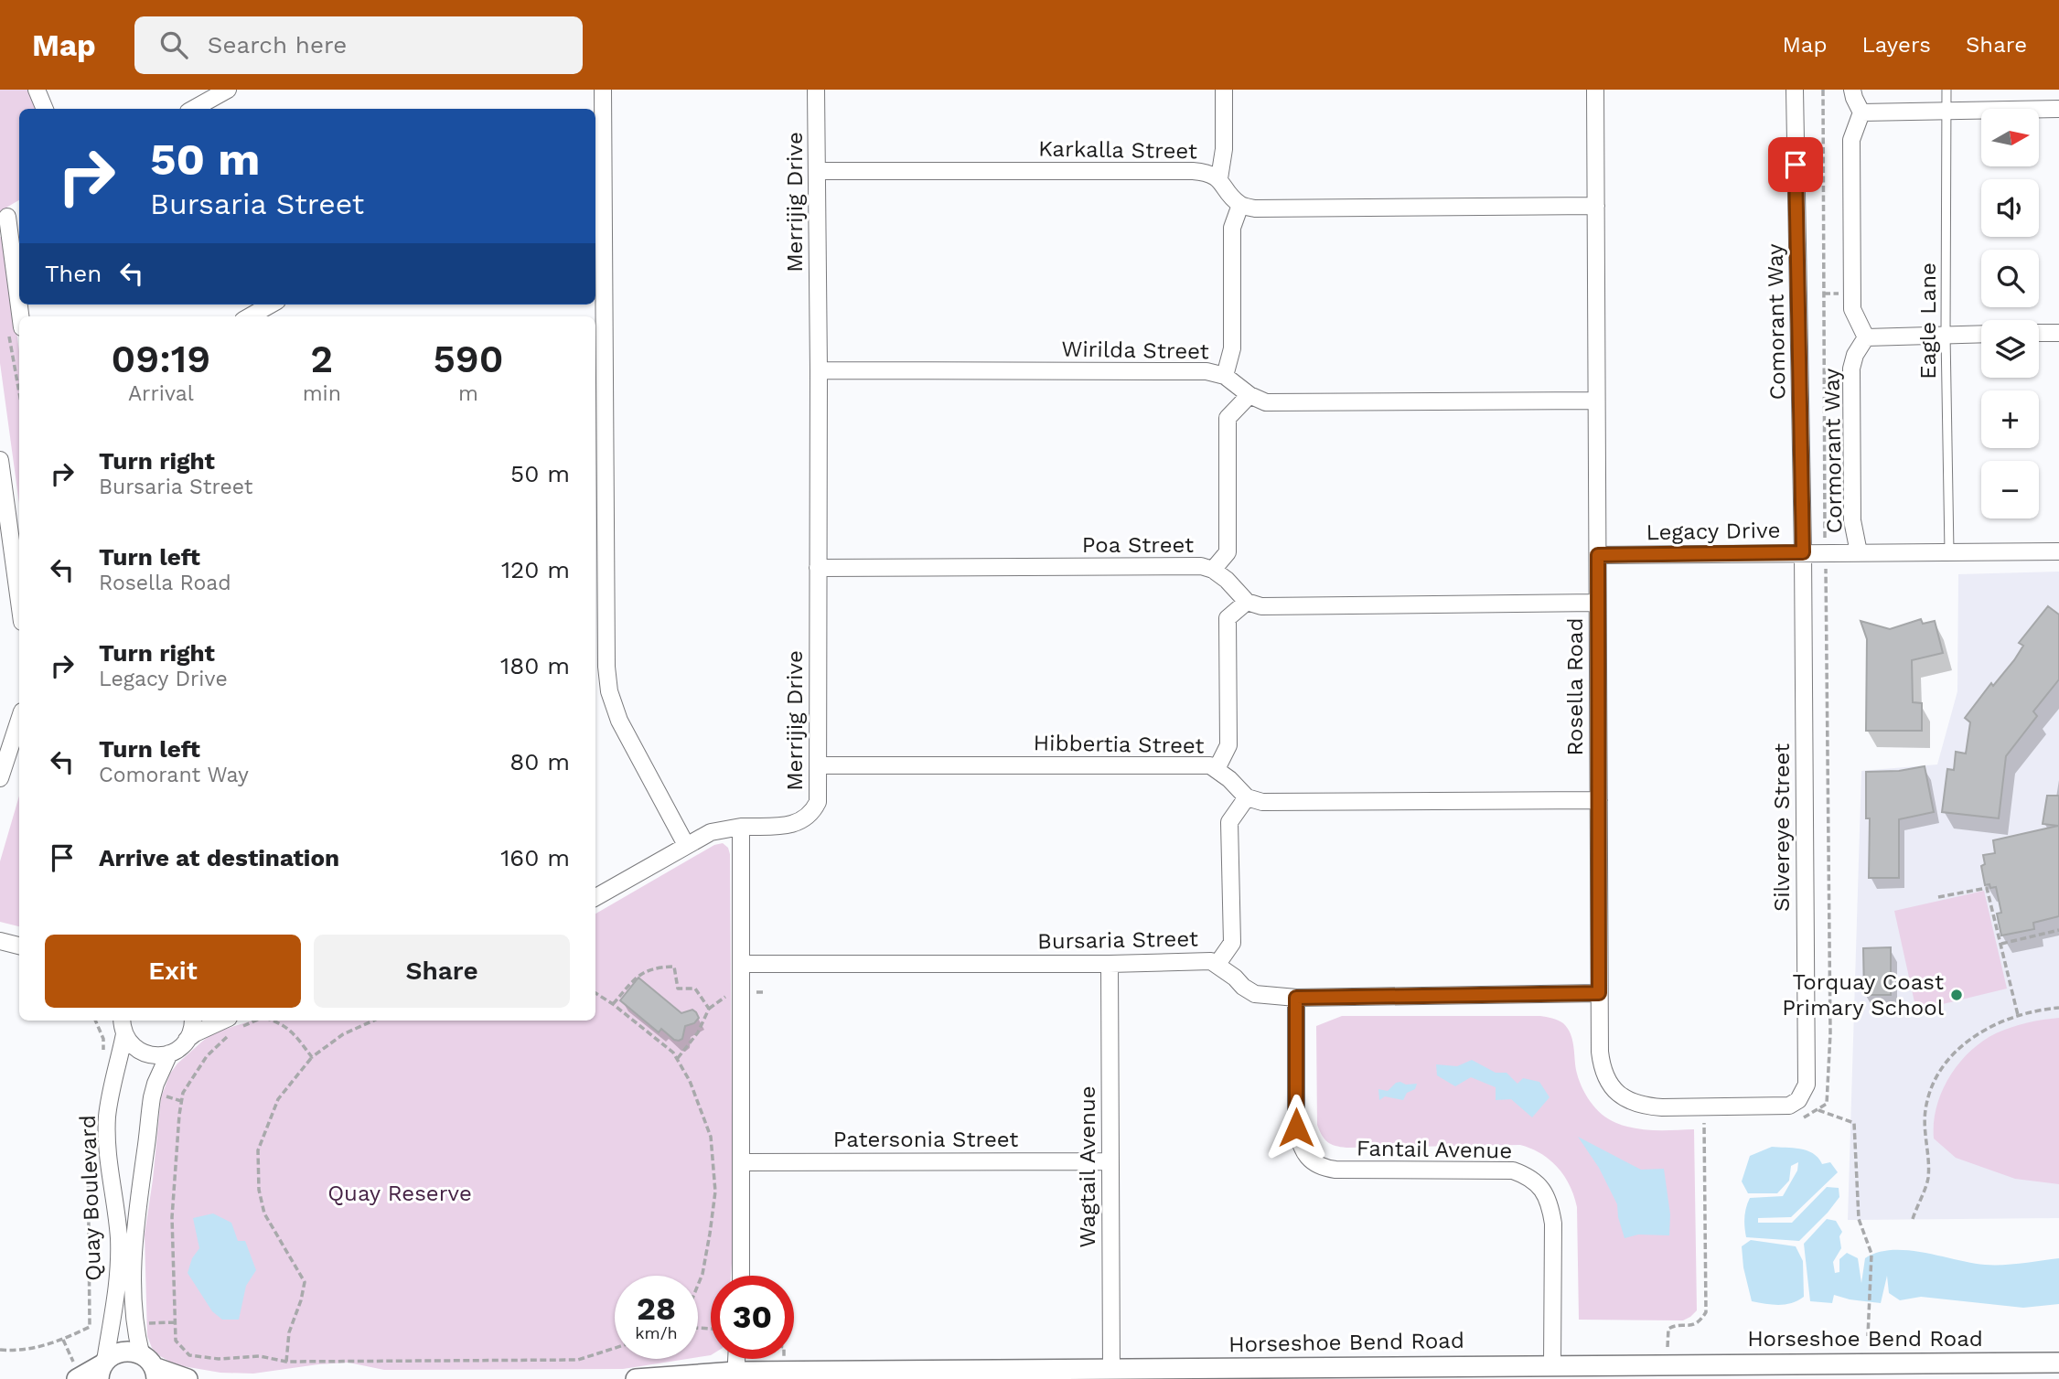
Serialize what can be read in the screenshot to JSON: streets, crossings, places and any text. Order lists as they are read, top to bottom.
{
  "streets": {
    "street": [
      "Karkalla Street",
      "Merrijig Drive",
      "Comorant Way",
      "Wirilda Street",
      "Cormorant Way",
      "Legacy Drive",
      "Poa Street",
      "Rosella Road",
      "Hibbertia Street",
      "Silvereye Street",
      "Bursaria Street",
      "Patersonia Street",
      "Fantail Avenue",
      "Wagtail Avenue",
      "Quay Boulevard",
      "Horseshoe Bend Road"
    ],
    "lane": ["Eagle Lane"]
  },
  "crossings": [
    ["Karkalla Street", "Merrijig Drive"],
    ["Merrijig Drive", "Wirilda Street"],
    ["Merrijig Drive", "Poa Street"],
    ["Merrijig Drive", "Hibbertia Street"],
    ["Eagle Lane", "Legacy Drive"],
    ["Comorant Way", "Legacy Drive"],
    ["Comorant Way", "Silvereye Street"],
    ["Wirilda Street", "Rosella Road"],
    ["Cormorant Way", "Legacy Drive"],
    ["Legacy Drive", "Rosella Road"],
    ["Legacy Drive", "Silvereye Street"],
    ["Rosella Road", "Silvereye Street"],
    ["Rosella Road", "Bursaria Street"],
    ["Bursaria Street", "Fantail Avenue"],
    ["Bursaria Street", "Wagtail Avenue"],
    ["Patersonia Street", "Wagtail Avenue"],
    ["Fantail Avenue", "Horseshoe Bend Road"],
    ["Wagtail Avenue", "Horseshoe Bend Road"]
  ],
  "parks": ["Quay Reserve"],
  "places": ["Torquay Coast Primary School"],
  "north": "right",
  "page": {
    "header": "Map",
    "search": "Search here",
    "nav": ["Map", "Layers", "Share"],
    "map_buttons": ["+", "−"],
    "turn": ["50 m", "Bursaria Street"],
    "then": "Then",
    "eta": [
      "09:19",
      "Arrival",
      "2",
      "min",
      "590",
      "m"
    ],
    "list": [
      {
        "name": "Turn right",
        "note": "Bursaria Street",
        "value": "50 m"
      },
      {
        "name": "Turn left",
        "note": "Rosella Road",
        "value": "120 m"
      },
      {
        "name": "Turn right",
        "note": "Legacy Drive",
        "value": "180 m"
      },
      {
        "name": "Turn left",
        "note": "Comorant Way",
        "value": "80 m"
      },
      {
        "name": "Arrive at destination",
        "value": "160 m"
      }
    ],
    "buttons": ["Exit", "Share"],
    "speed": "28 km/h",
    "limit": "30"
  }
}
